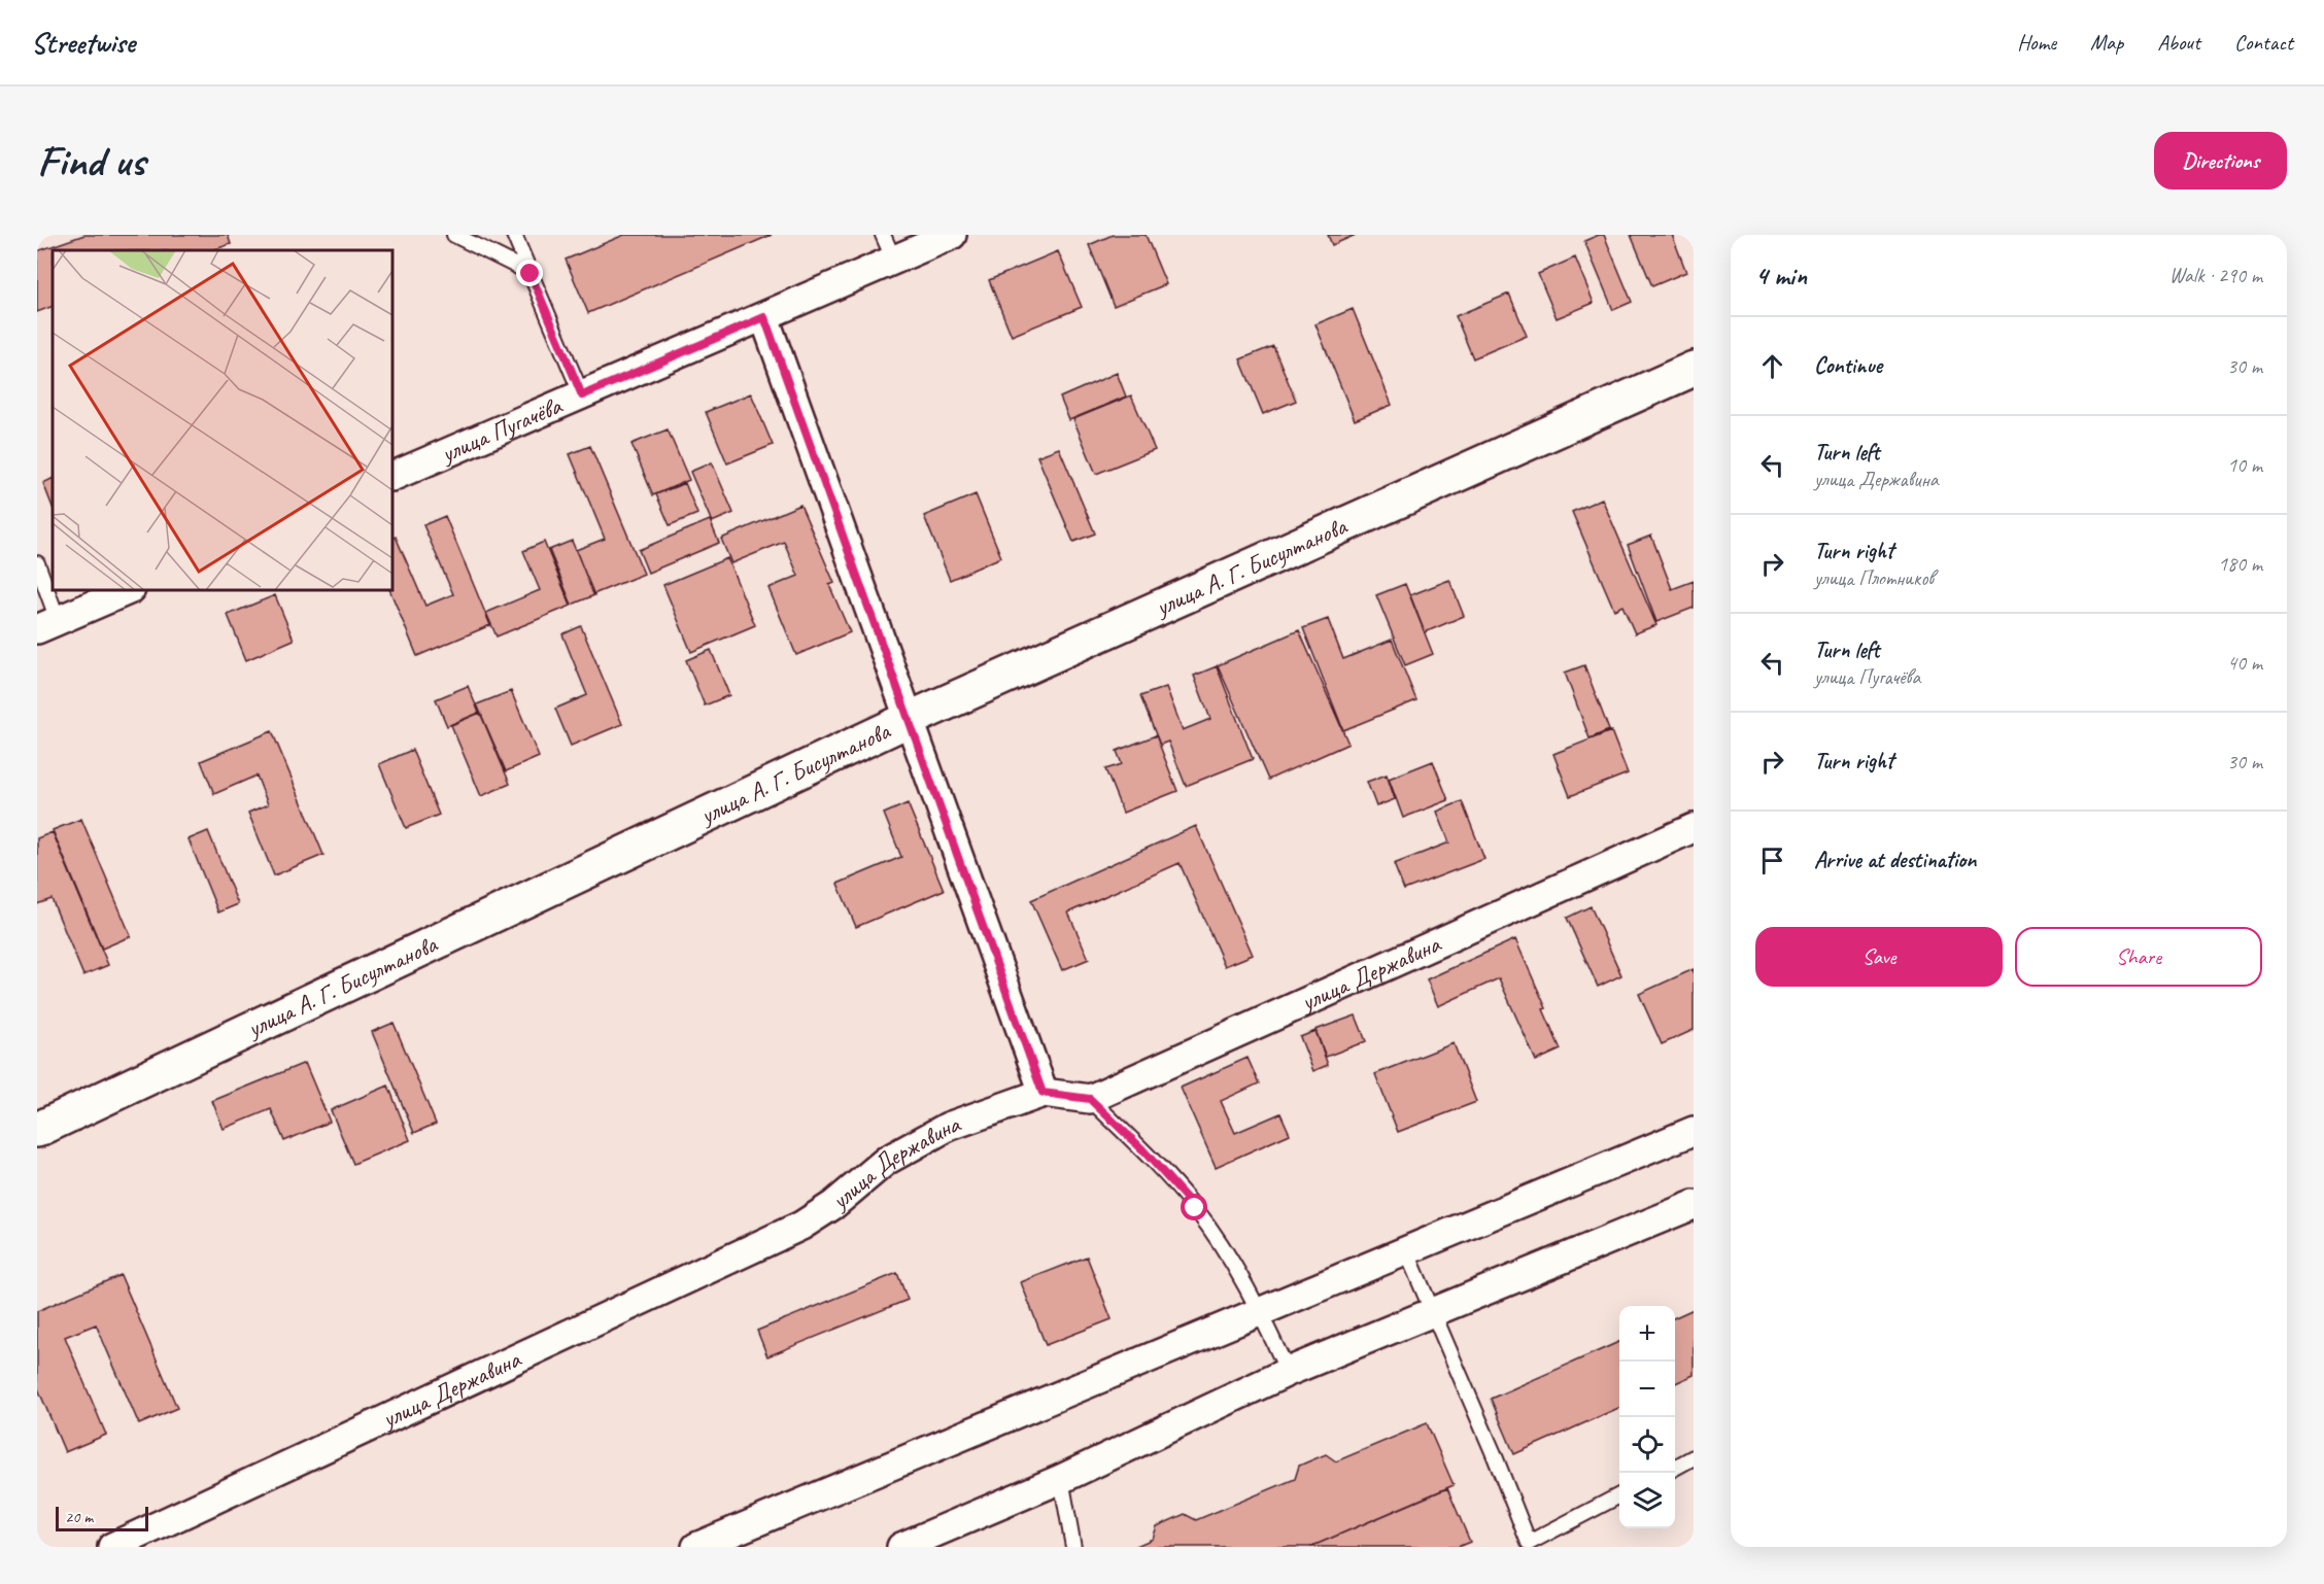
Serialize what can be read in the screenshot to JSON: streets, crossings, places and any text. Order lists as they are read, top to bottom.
{
  "streets": {
    "street": ["улица Пугачёва", "улица А. Г. Бисултанова", "улица Державина"]
  },
  "scale_bar": "20 m",
  "page": {
    "header": "Streetwise",
    "nav": [
      "Home",
      "Map",
      "About",
      "Contact"
    ],
    "buttons": [
      "Directions",
      ["Save", "Share"]
    ],
    "title": "Find us",
    "heading": ["4 min", "Walk · 290 m"],
    "list": [
      ["Continue", "30 m"],
      ["Turn left", "улица Державина", "10 m"],
      ["Turn right", "улица Плотников", "180 m"],
      ["Turn left", "улица Пугачёва", "40 m"],
      ["Turn right", "30 m"],
      "Arrive at destination"
    ],
    "map_buttons": ["+", "−"],
    "scale": "20 m"
  }
}
